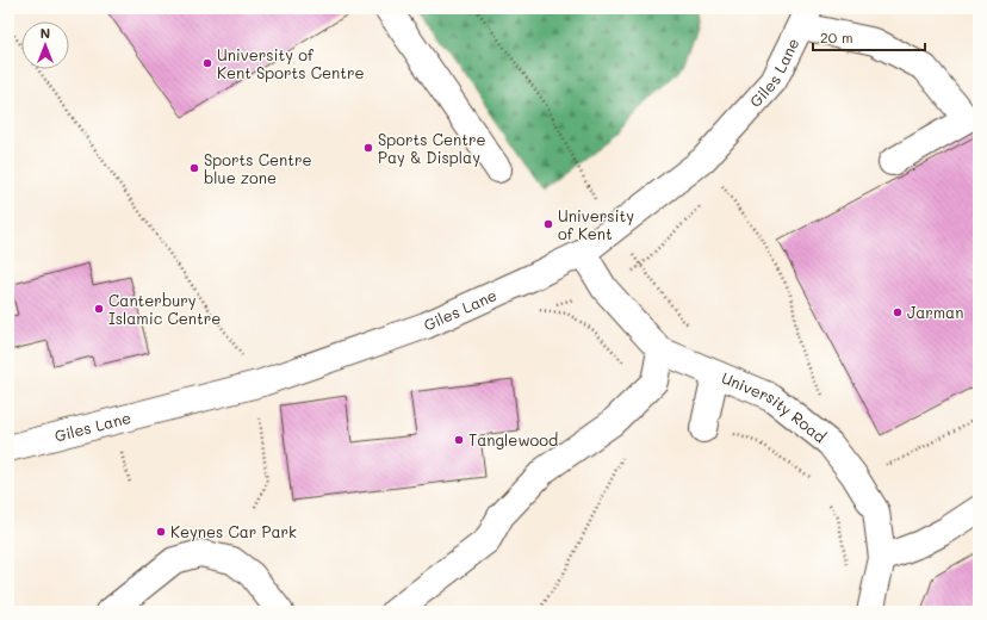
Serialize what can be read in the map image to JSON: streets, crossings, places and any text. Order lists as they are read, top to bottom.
{
  "streets": {
    "street": ["Giles Lane", "University Road"]
  },
  "crossings": [
    ["Giles Lane", "University Road"]
  ],
  "places": [
    "University of Kent Sports Centre",
    "Sports Centre Pay & Display",
    "Sports Centre blue zone",
    "University of Kent",
    "Canterbury Islamic Centre",
    "Jarman",
    "Tanglewood",
    "Keynes Car Park"
  ],
  "scale_bar": "20 m",
  "north": "top"
}
